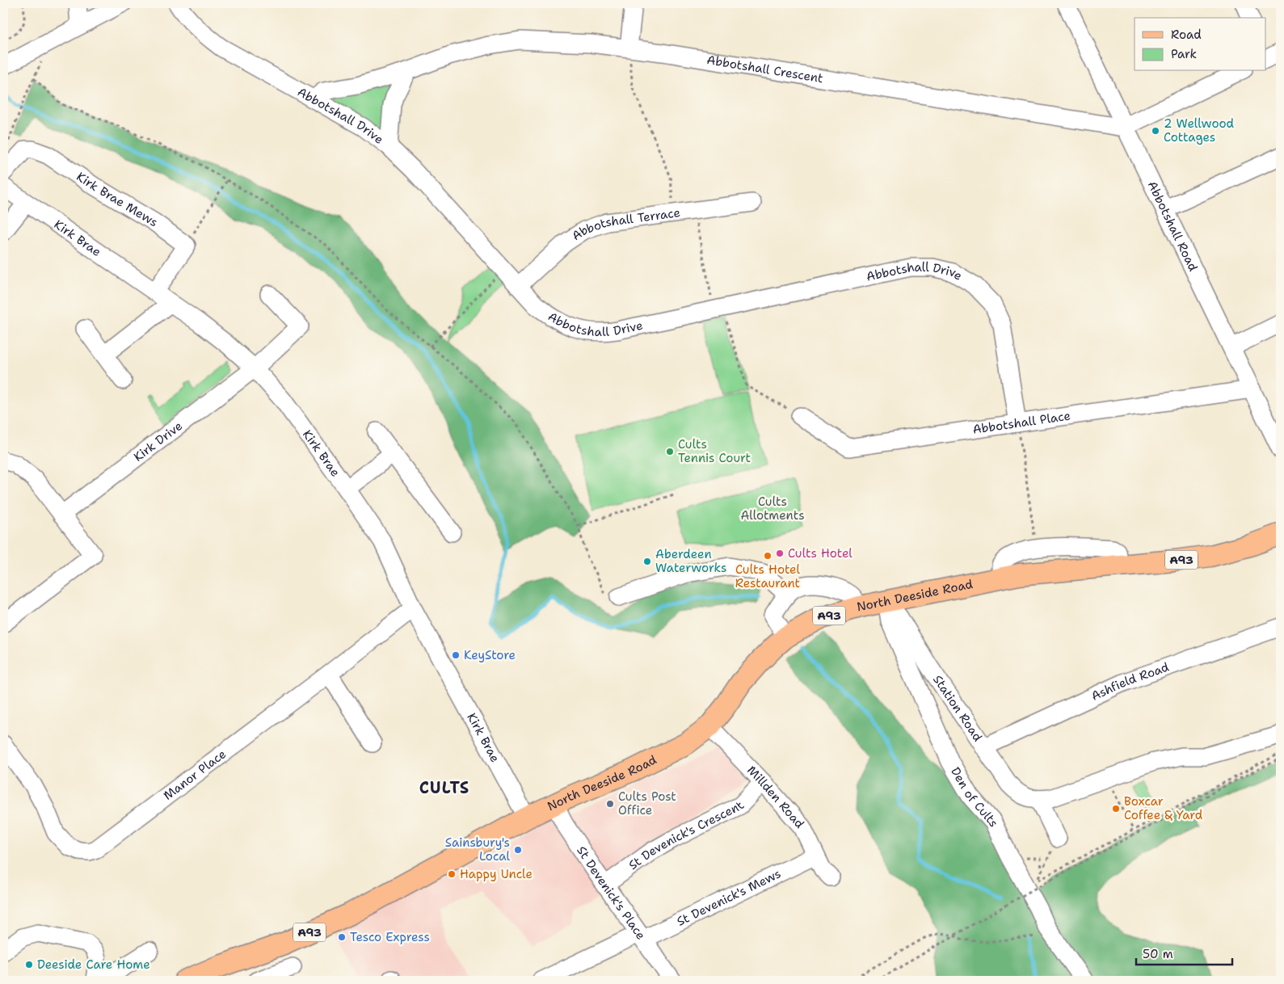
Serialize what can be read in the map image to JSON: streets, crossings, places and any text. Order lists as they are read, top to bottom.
{
  "streets": {
    "main road": ["A93", "North Deeside Road"],
    "street": [
      "Abbotshall Crescent",
      "Abbotshall Drive",
      "Kirk Brae Mews",
      "Abbotshall Road",
      "Abbotshall Terrace",
      "Kirk Brae",
      "Abbotshall Place",
      "Kirk Drive",
      "Ashfield Road",
      "Station Road",
      "Manor Place",
      "Den of Cults",
      "Millden Road",
      "St Devenick's Crescent",
      "St Devenick's Place",
      "St Devenick's Mews"
    ]
  },
  "crossings": [
    ["Abbotshall Crescent", "Abbotshall Drive"],
    ["Abbotshall Crescent", "Abbotshall Road"],
    ["Abbotshall Drive", "Abbotshall Terrace"],
    ["Abbotshall Drive", "Abbotshall Place"],
    ["Abbotshall Road", "Abbotshall Place"],
    ["Kirk Brae", "Kirk Drive"],
    ["Kirk Brae", "North Deeside Road"],
    ["Kirk Brae", "Manor Place"],
    ["North Deeside Road", "Station Road"],
    ["North Deeside Road", "Den of Cults"],
    ["North Deeside Road", "Millden Road"],
    ["North Deeside Road", "St Devenick's Place"],
    ["Ashfield Road", "Station Road"],
    ["Station Road", "Den of Cults"],
    ["Millden Road", "St Devenick's Crescent"],
    ["Millden Road", "St Devenick's Mews"],
    ["St Devenick's Crescent", "St Devenick's Place"],
    ["St Devenick's Place", "St Devenick's Mews"]
  ],
  "districts": ["CULTS"],
  "parks": ["Cults Allotments"],
  "places": [
    "2 Wellwood Cottages",
    "Cults Tennis Court",
    "Cults Hotel",
    "Cults Hotel Restaurant",
    "Aberdeen Waterworks",
    "KeyStore",
    "Cults Post Office",
    "Boxcar Coffee & Yard",
    "Sainsbury's Local",
    "Happy Uncle",
    "Tesco Express",
    "Deeside Care Home"
  ],
  "legend": ["Road", "Park"],
  "scale_bar": "50 m"
}
